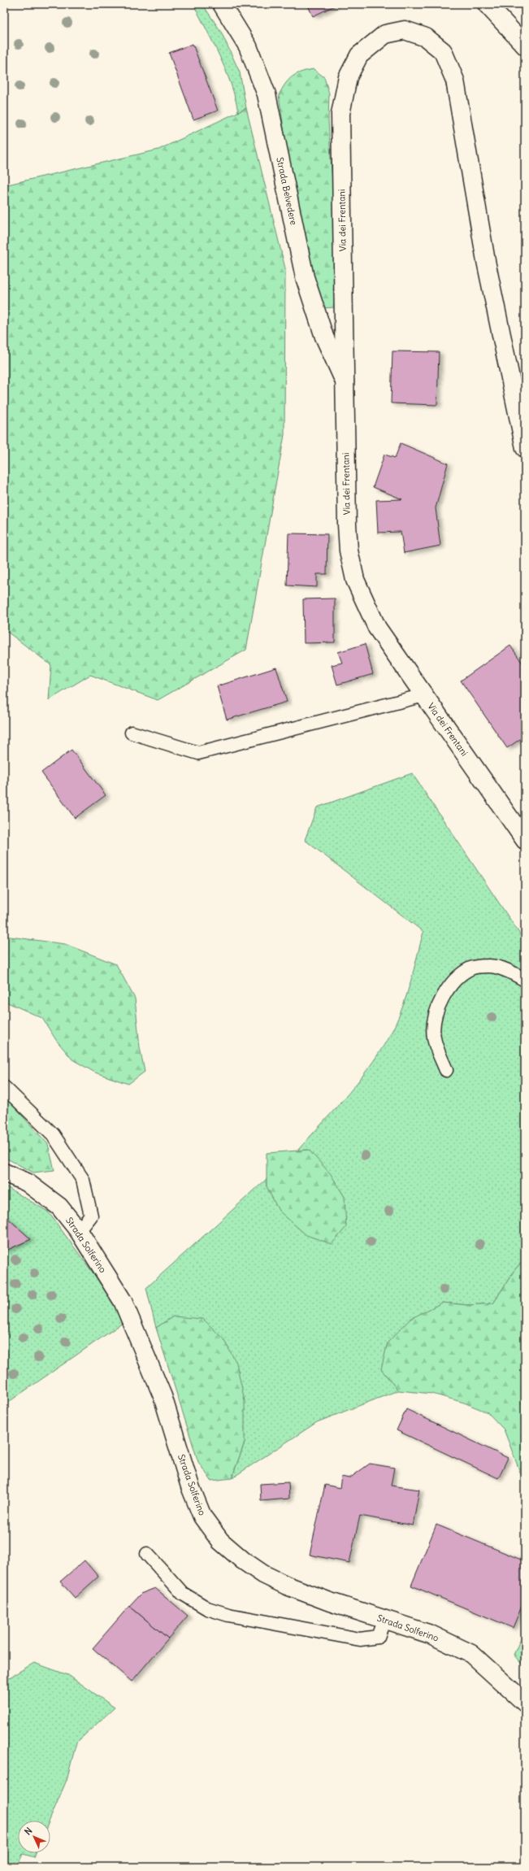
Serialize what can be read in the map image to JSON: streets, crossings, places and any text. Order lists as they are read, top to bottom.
{
  "streets": {
    "main road": ["Strada Belvedere", "Via dei Frentani", "Strada Solferino"]
  },
  "crossings": [
    ["Strada Belvedere", "Via dei Frentani"]
  ],
  "north": "top left"
}
